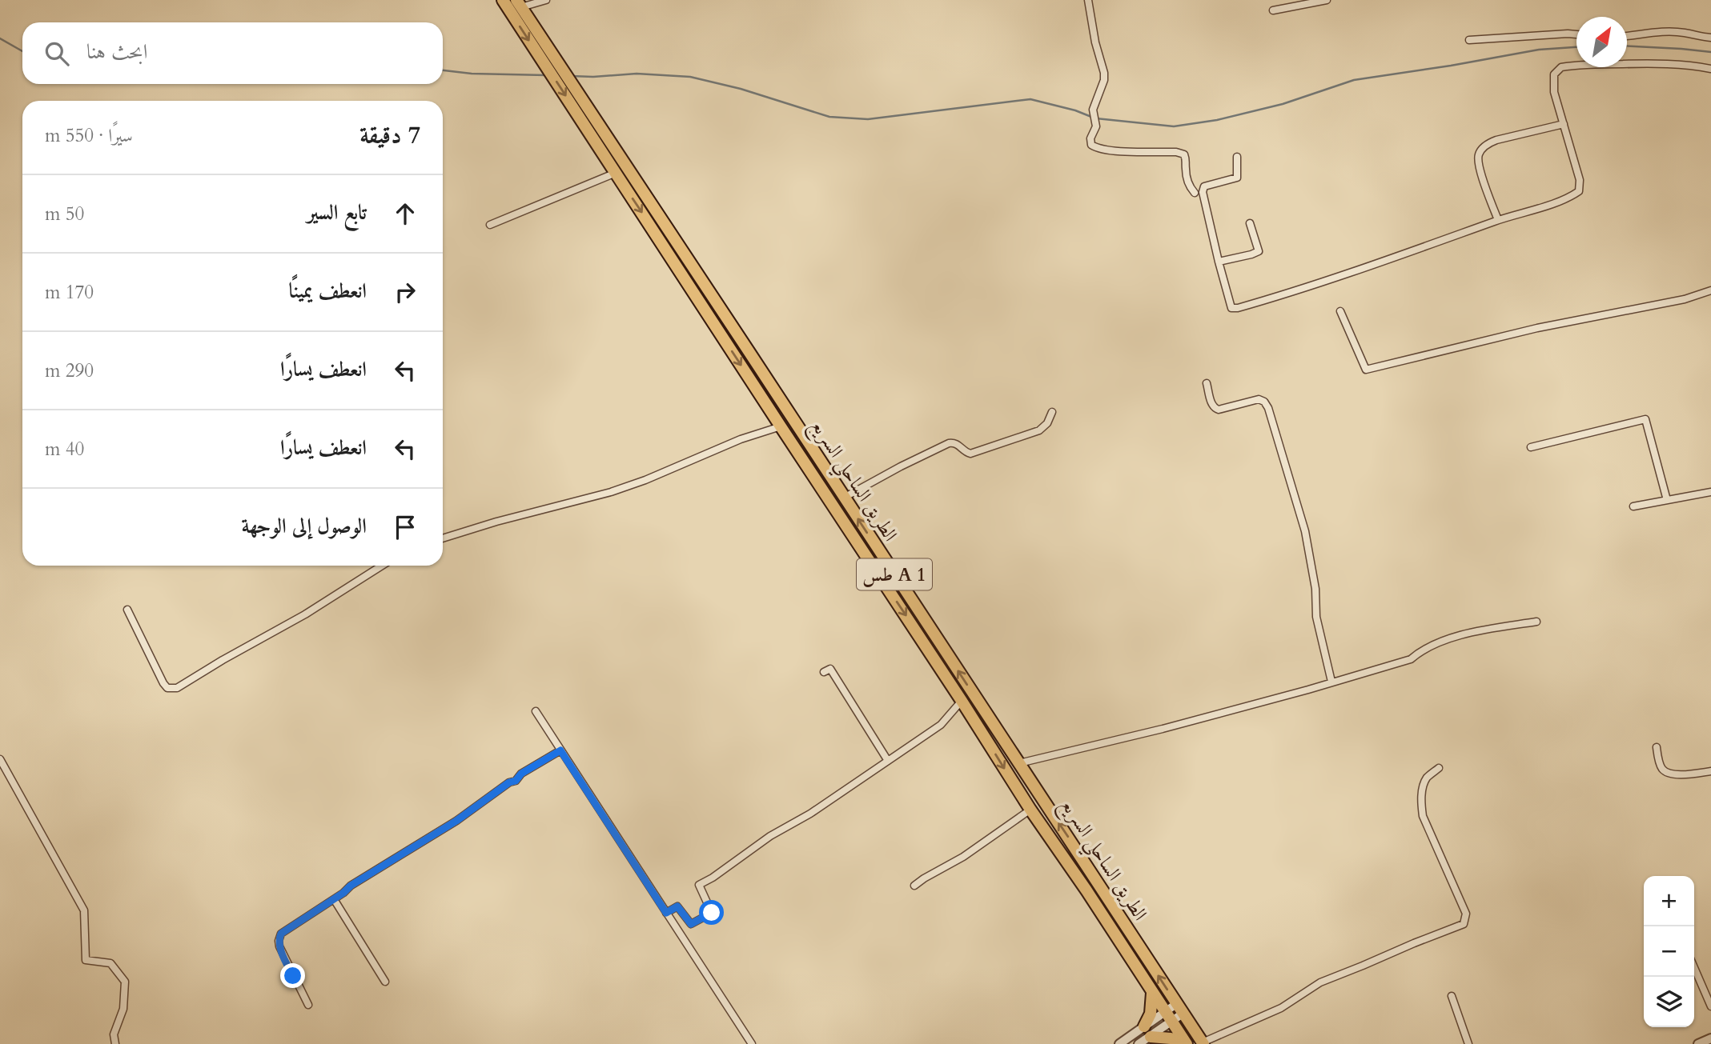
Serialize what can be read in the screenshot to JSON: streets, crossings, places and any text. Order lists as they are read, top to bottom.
{
  "streets": {
    "highway": ["الطريق الساحلي السريع", "طس A 1"]
  },
  "north": "top right",
  "page": {
    "search": "ابحث هنا",
    "heading": ["7 دقيقة", "سيرًا · 550 m"],
    "list": [
      ["تابع السير", "50 m"],
      ["انعطف يمينًا", "170 m"],
      ["انعطف يسارًا", "290 m"],
      ["انعطف يسارًا", "40 m"],
      "الوصول إلى الوجهة"
    ],
    "map_buttons": ["+", "−"]
  }
}
